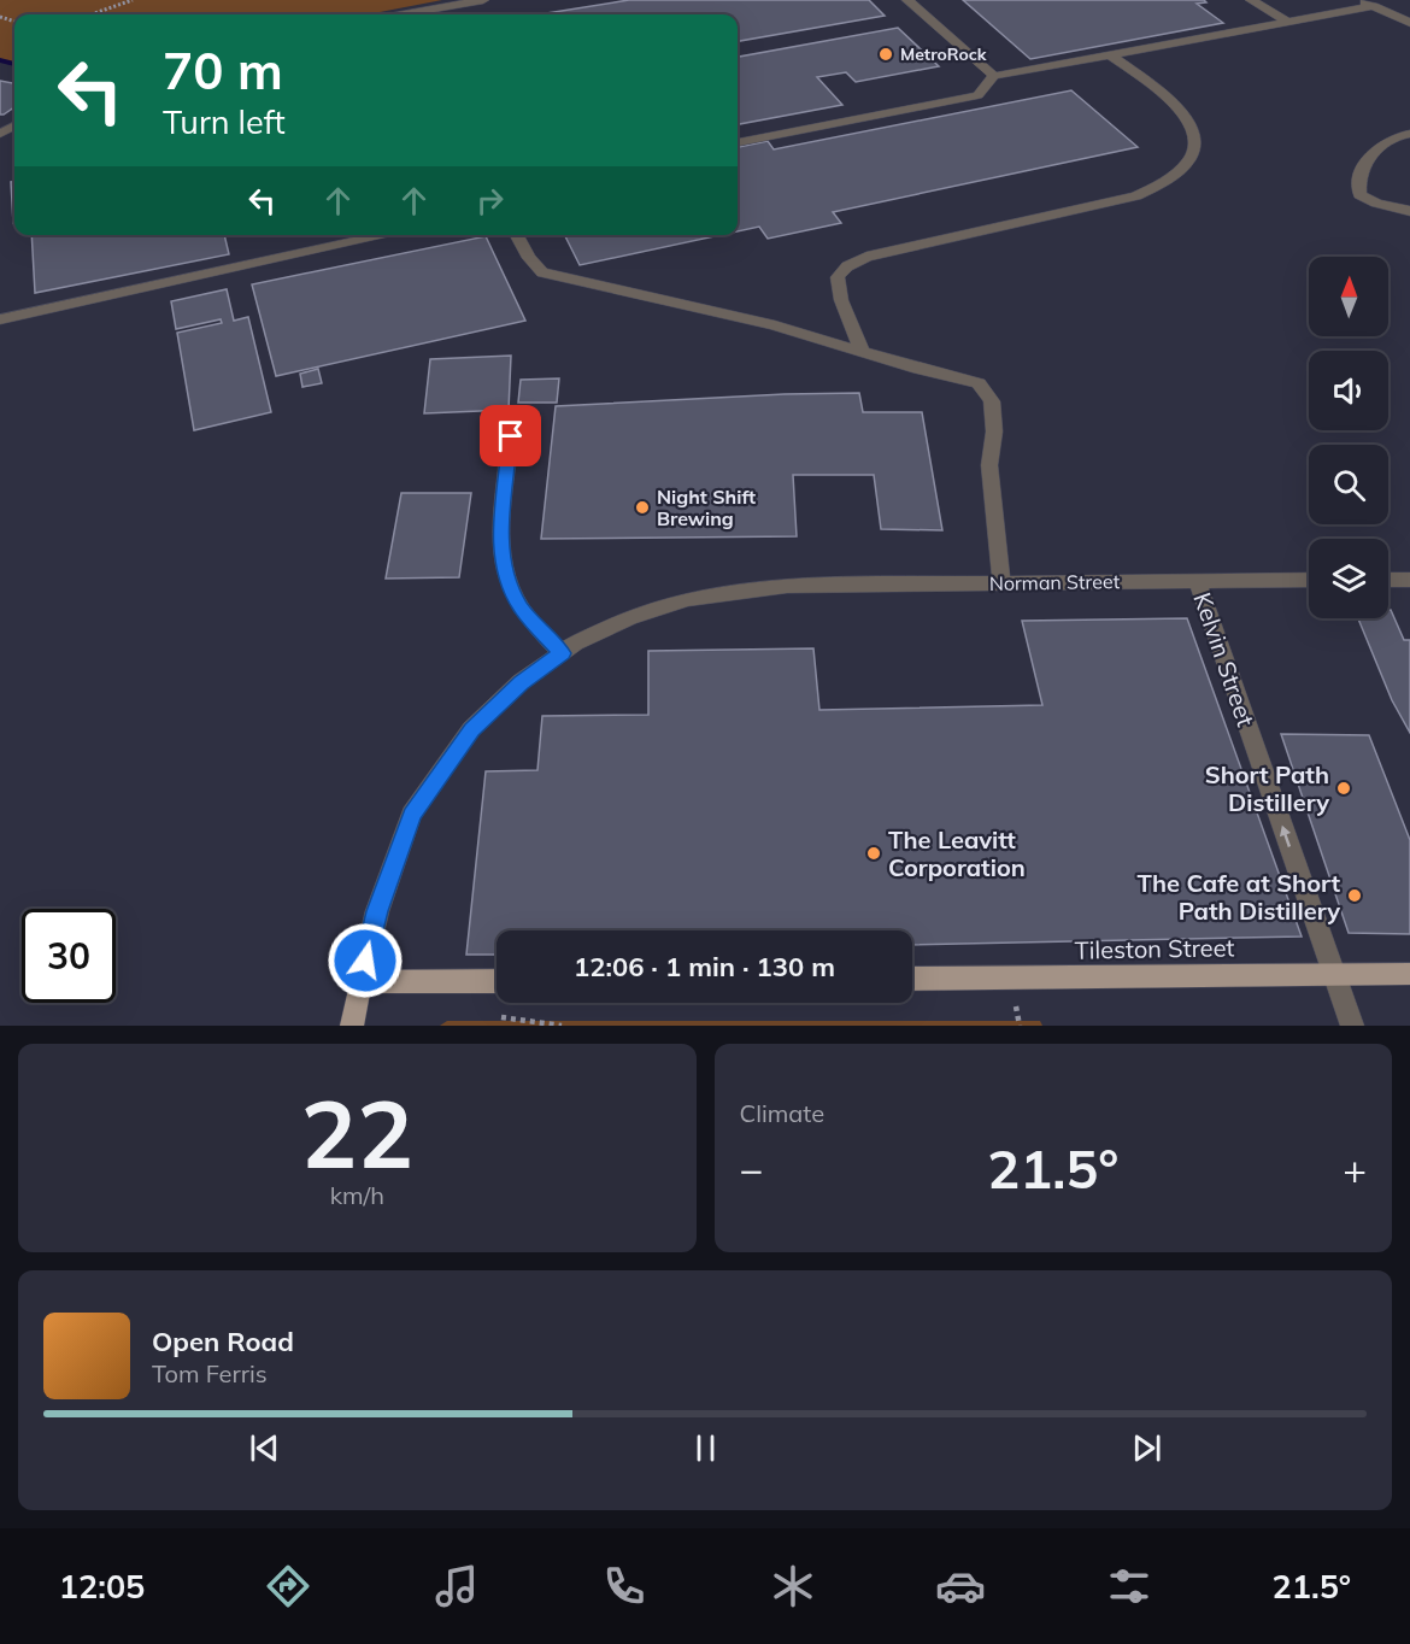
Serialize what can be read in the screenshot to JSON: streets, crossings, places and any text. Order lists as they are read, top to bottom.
{
  "streets": {
    "main road": ["Tileston Street"],
    "street": ["Norman Street", "Kelvin Street"]
  },
  "crossings": [
    ["Norman Street", "Kelvin Street"],
    ["Kelvin Street", "Tileston Street"]
  ],
  "one_way": ["Kelvin Street"],
  "places": [
    "MetroRock",
    "Night Shift Brewing",
    "Short Path Distillery",
    "The Leavitt Corporation",
    "The Cafe at Short Path Distillery"
  ],
  "north": "top",
  "page": {
    "turn": ["70 m", "Turn left"],
    "limit": "30",
    "trip": "12:06 · 1 min · 130 m",
    "tile": [
      ["22", "km/h"],
      "Climate"
    ],
    "heat": ["−", "21.5°", "+"],
    "song": ["Open Road", "Tom Ferris"],
    "tabs": ["12:05", "21.5°"]
  }
}
